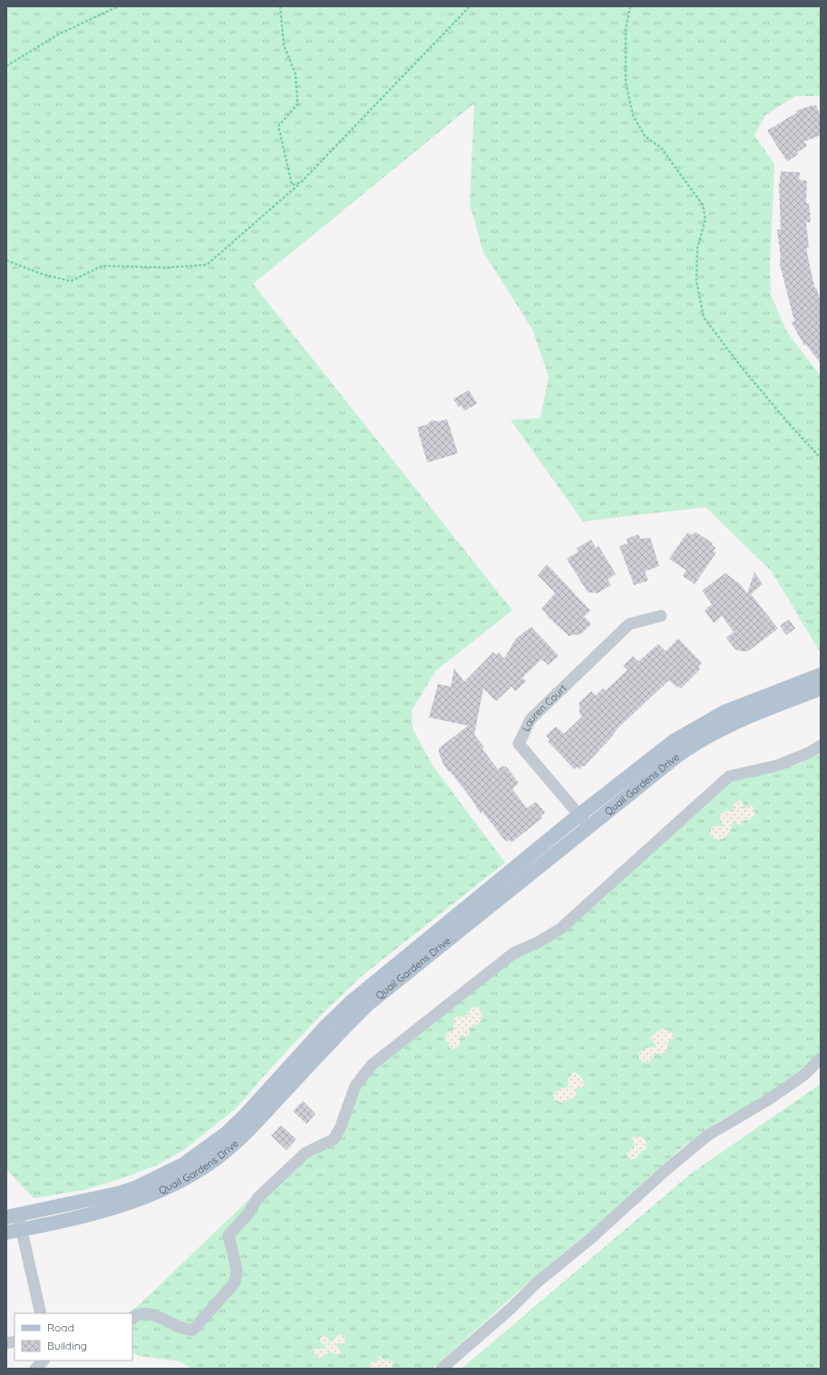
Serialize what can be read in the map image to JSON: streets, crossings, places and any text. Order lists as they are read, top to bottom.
{
  "streets": {
    "main road": ["Quail Gardens Drive"],
    "street": ["Lauren Court"]
  },
  "crossings": [
    ["Lauren Court", "Quail Gardens Drive"]
  ],
  "legend": ["Road", "Building"]
}
